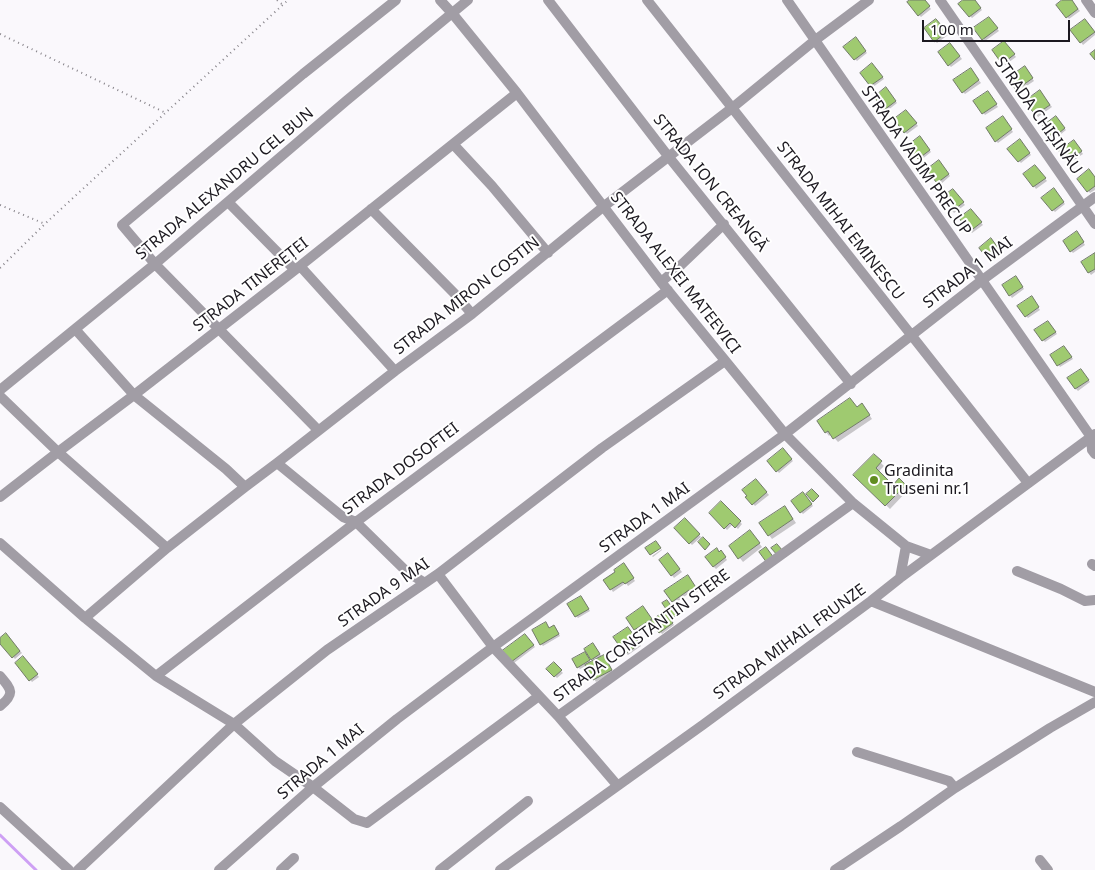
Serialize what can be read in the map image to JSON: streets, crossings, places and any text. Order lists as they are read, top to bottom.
{
  "streets": {
    "street": [
      "STRADA CHIȘINĂU",
      "STRADA VADIM PRECUP",
      "STRADA ION CREANGĂ",
      "STRADA ALEXANDRU CEL BUN",
      "STRADA MIHAI EMINESCU",
      "STRADA ALEXEI MATEEVICI",
      "STRADA 1 MAI",
      "STRADA TINEREȚEI",
      "STRADA MIRON COSTIN",
      "STRADA DOSOFTEI",
      "STRADA 9 MAI",
      "STRADA CONSTANTIN STERE",
      "STRADA MIHAIL FRUNZE"
    ]
  },
  "crossings": [
    ["STRADA CHIȘINĂU", "STRADA 1 MAI"],
    ["STRADA VADIM PRECUP", "STRADA 1 MAI"],
    ["STRADA VADIM PRECUP", "STRADA MIRON COSTIN"],
    ["STRADA VADIM PRECUP", "STRADA MIHAIL FRUNZE"],
    ["STRADA ION CREANGĂ", "STRADA 1 MAI"],
    ["STRADA ION CREANGĂ", "STRADA MIRON COSTIN"],
    ["STRADA ION CREANGĂ", "STRADA DOSOFTEI"],
    ["STRADA ALEXANDRU CEL BUN", "STRADA ALEXEI MATEEVICI"],
    ["STRADA MIHAI EMINESCU", "STRADA 1 MAI"],
    ["STRADA MIHAI EMINESCU", "STRADA MIRON COSTIN"],
    ["STRADA MIHAI EMINESCU", "STRADA MIHAIL FRUNZE"],
    ["STRADA ALEXEI MATEEVICI", "STRADA 1 MAI"],
    ["STRADA ALEXEI MATEEVICI", "STRADA TINEREȚEI"],
    ["STRADA ALEXEI MATEEVICI", "STRADA MIRON COSTIN"],
    ["STRADA ALEXEI MATEEVICI", "STRADA DOSOFTEI"],
    ["STRADA ALEXEI MATEEVICI", "STRADA 9 MAI"],
    ["STRADA ALEXEI MATEEVICI", "STRADA CONSTANTIN STERE"],
    ["STRADA ALEXEI MATEEVICI", "STRADA MIHAIL FRUNZE"],
    ["STRADA 1 MAI", "STRADA CONSTANTIN STERE"],
    ["STRADA MIRON COSTIN", "STRADA CONSTANTIN STERE"],
    ["STRADA DOSOFTEI", "STRADA CONSTANTIN STERE"],
    ["STRADA 9 MAI", "STRADA CONSTANTIN STERE"]
  ],
  "places": ["Gradinita Truseni nr.1"],
  "scale_bar": "100 m"
}
